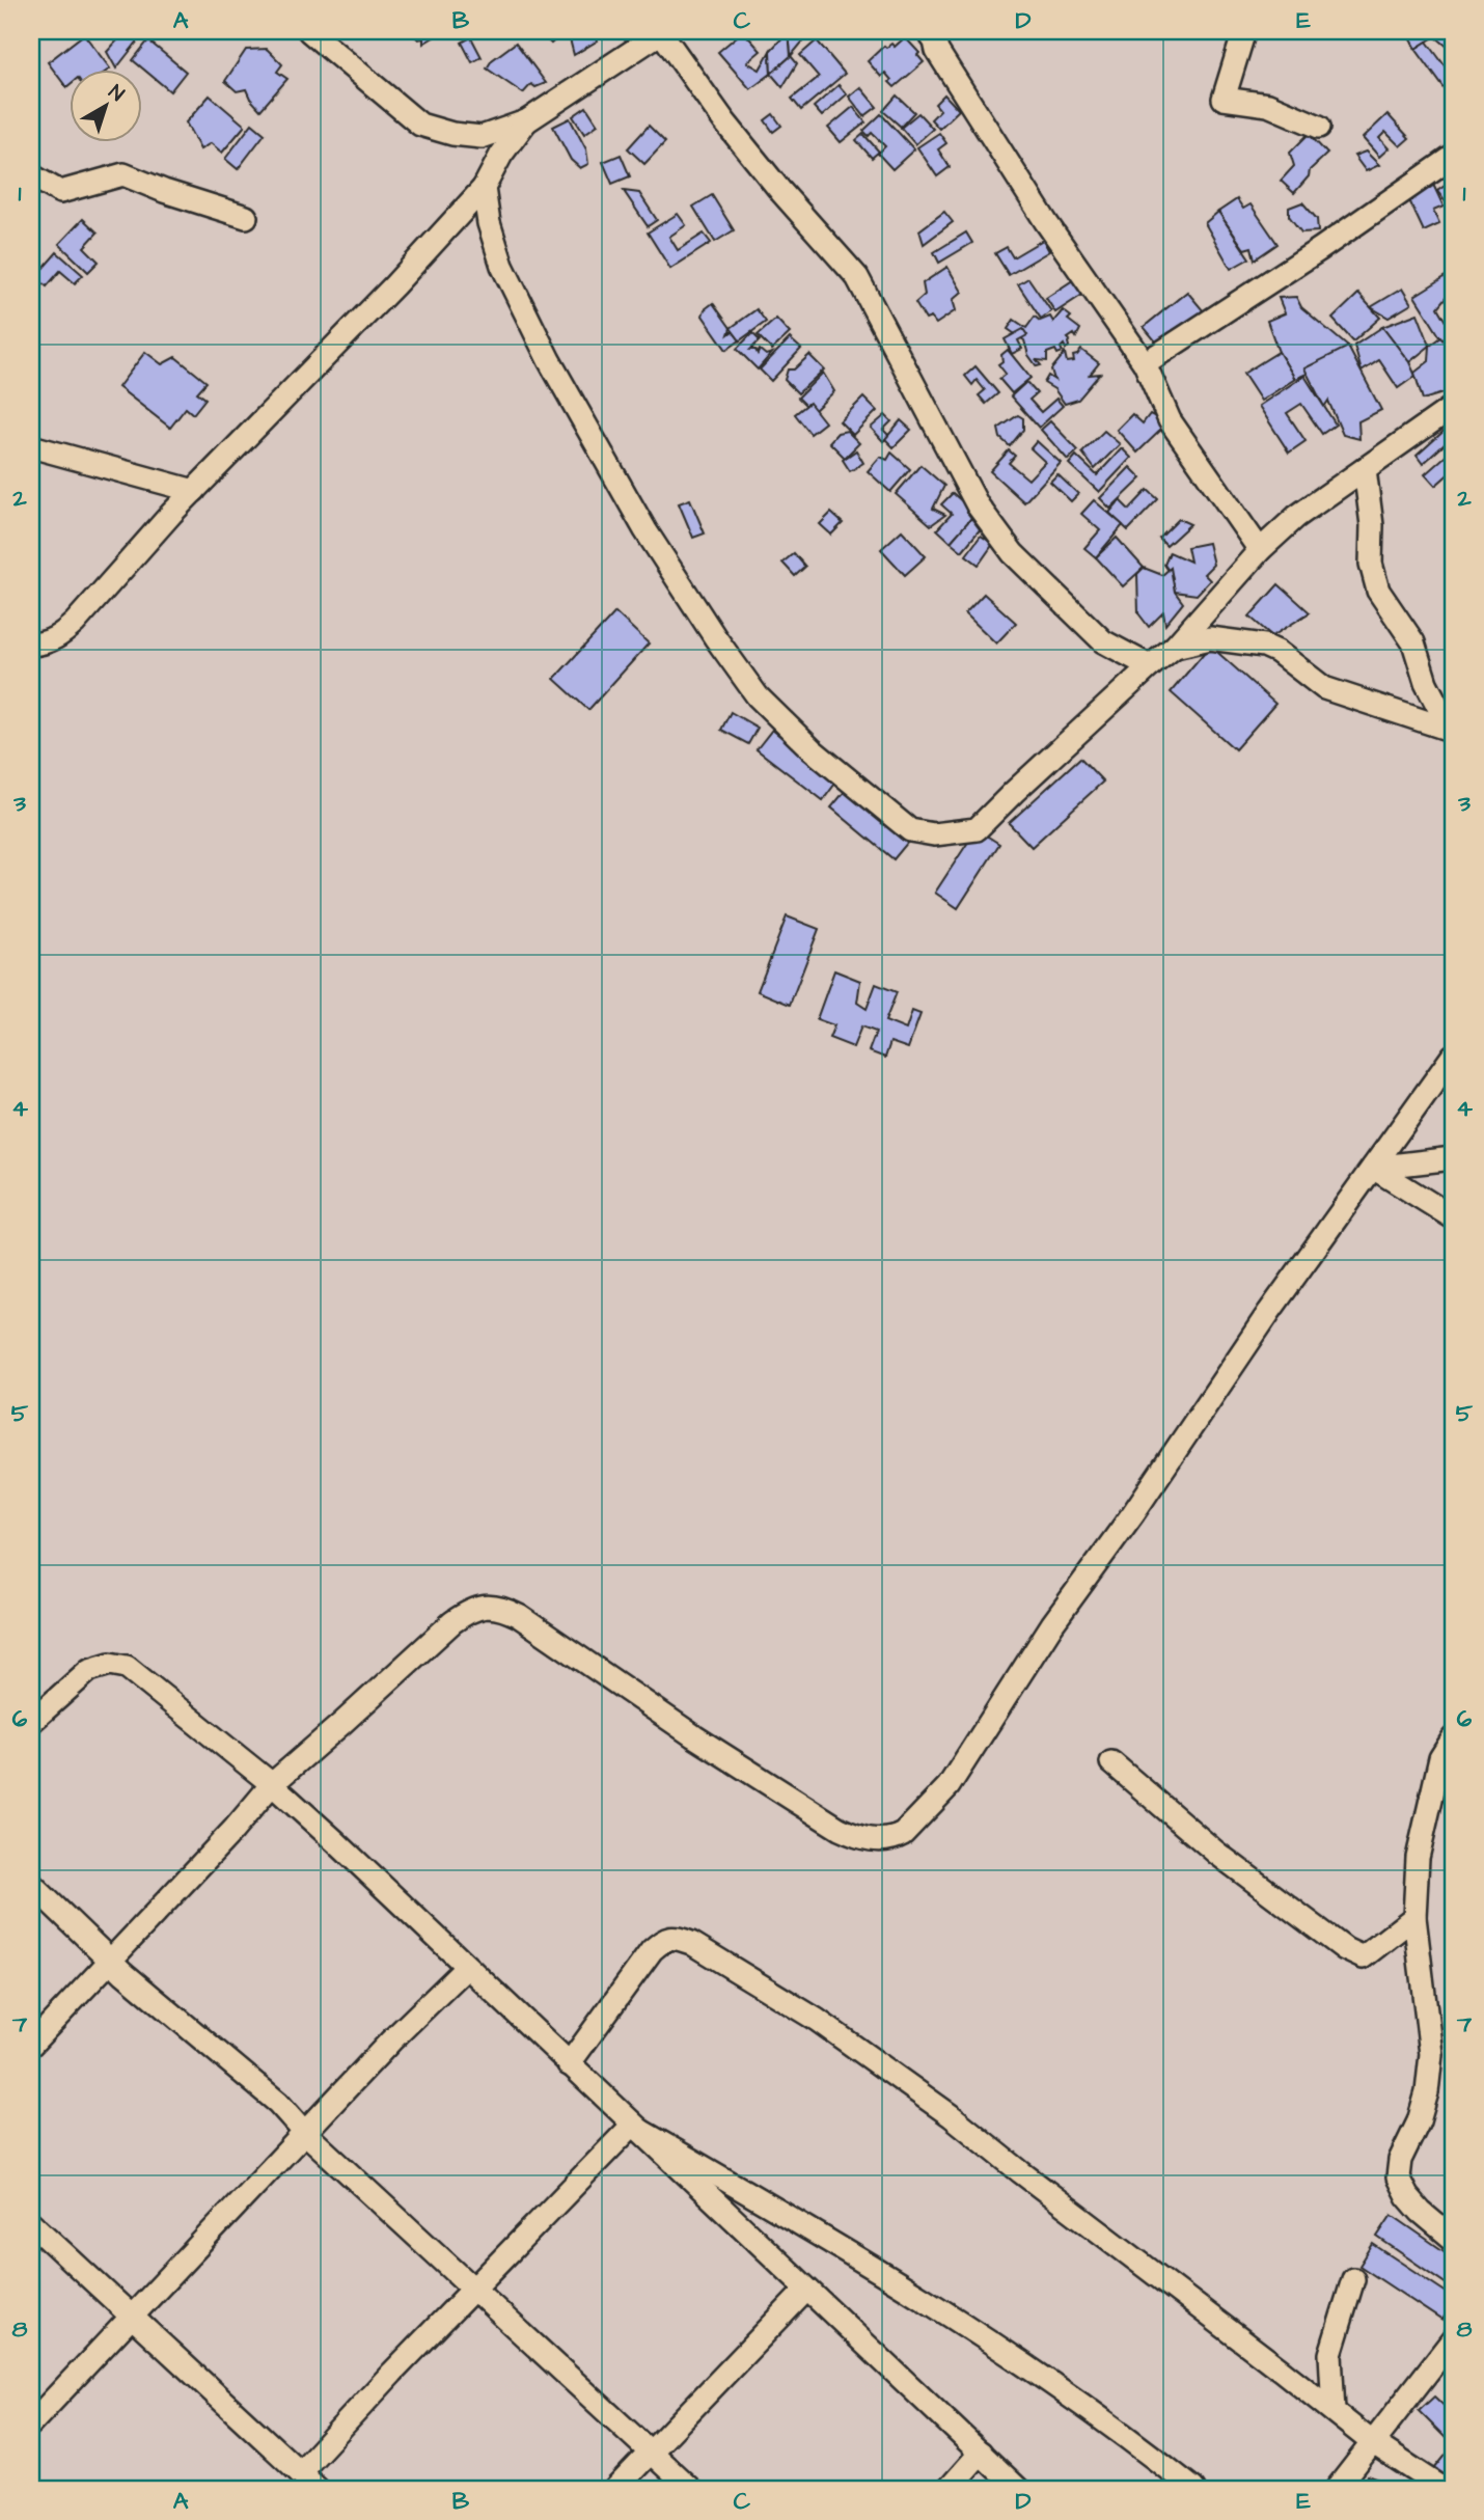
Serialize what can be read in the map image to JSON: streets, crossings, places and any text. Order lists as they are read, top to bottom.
{
  "north": "top right",
  "grid": {
    "columns": [
      "A",
      "B",
      "C",
      "D",
      "E"
    ],
    "rows": [
      "1",
      "2",
      "3",
      "4",
      "5",
      "6",
      "7",
      "8"
    ]
  }
}
